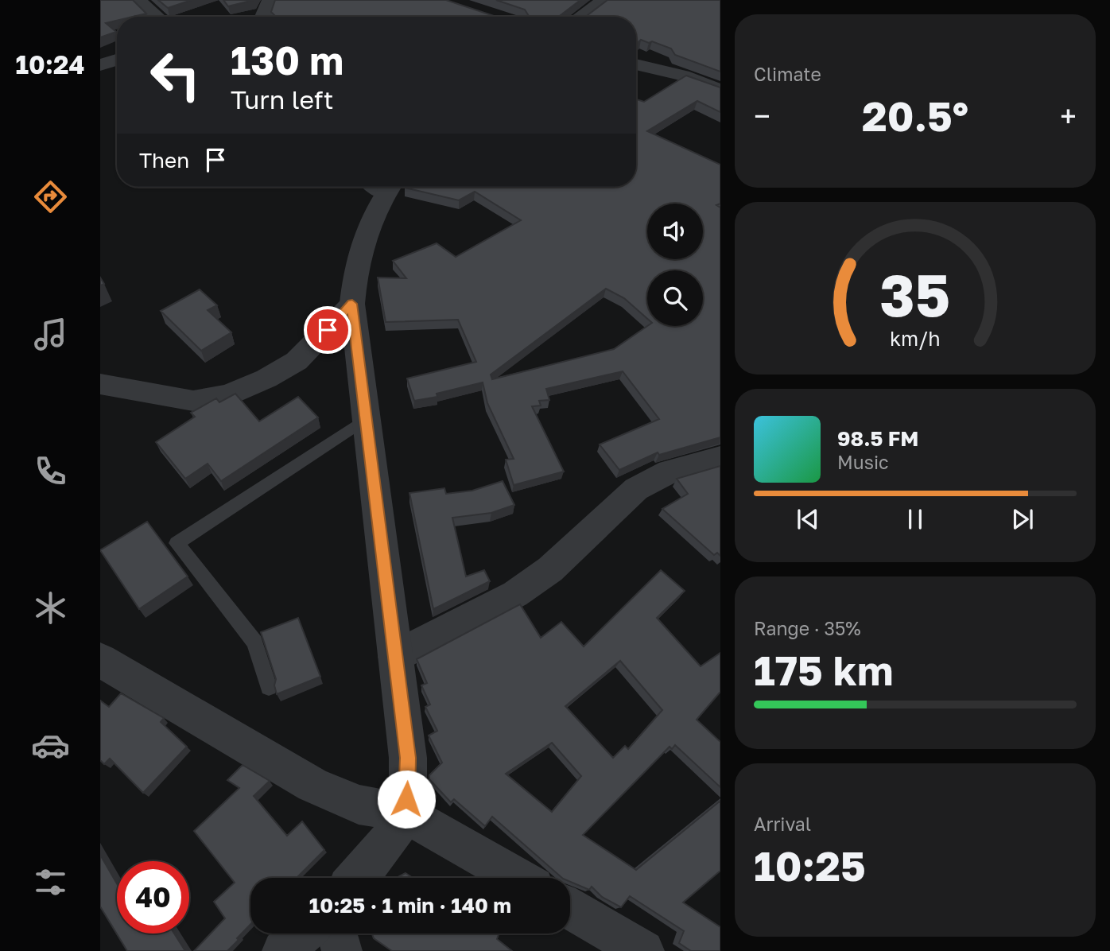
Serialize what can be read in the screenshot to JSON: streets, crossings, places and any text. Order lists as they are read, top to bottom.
{
  "page": {
    "tabs": "10:24",
    "tile": [
      "Climate",
      ["Range · 35%", "175 km"],
      ["Arrival", "10:25"]
    ],
    "turn": ["130 m", "Turn left"],
    "heat": ["−", "20.5°", "+"],
    "then": "Then",
    "song": ["98.5 FM", "Music"],
    "limit": "40",
    "trip": "10:25 · 1 min · 140 m",
    "gauge": ["35", "km/h"]
  }
}
